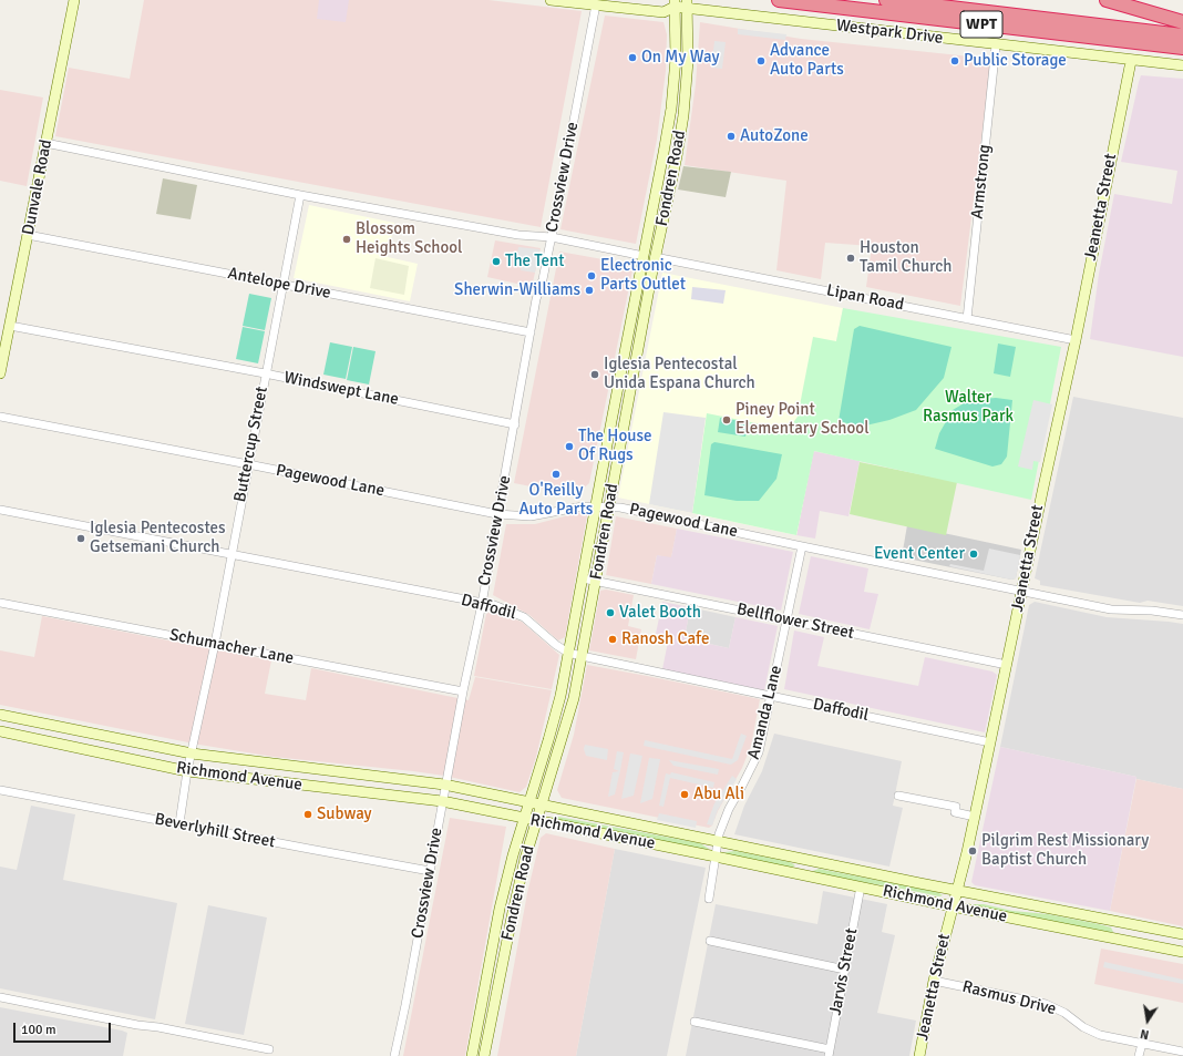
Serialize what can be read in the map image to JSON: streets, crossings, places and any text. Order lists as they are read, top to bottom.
{
  "streets": {
    "highway": ["WPT"],
    "main road": [
      "Westpark Drive",
      "Fondren Road",
      "Dunvale Road",
      "Jeanetta Street",
      "Richmond Avenue"
    ],
    "street": [
      "Crossview Drive",
      "Armstrong",
      "Antelope Drive",
      "Lipan Road",
      "Windswept Lane",
      "Buttercup Street",
      "Pagewood Lane",
      "Daffodil",
      "Bellflower Street",
      "Schumacher Lane",
      "Amanda Lane",
      "Beverlyhill Street",
      "Jarvis Street",
      "Rasmus Drive"
    ]
  },
  "crossings": [
    ["Westpark Drive", "Crossview Drive"],
    ["Westpark Drive", "Fondren Road"],
    ["Westpark Drive", "Armstrong"],
    ["Westpark Drive", "Jeanetta Street"],
    ["Crossview Drive", "Antelope Drive"],
    ["Crossview Drive", "Windswept Lane"],
    ["Crossview Drive", "Pagewood Lane"],
    ["Crossview Drive", "Daffodil"],
    ["Crossview Drive", "Schumacher Lane"],
    ["Crossview Drive", "Richmond Avenue"],
    ["Crossview Drive", "Beverlyhill Street"],
    ["Fondren Road", "Lipan Road"],
    ["Fondren Road", "Pagewood Lane"],
    ["Fondren Road", "Daffodil"],
    ["Fondren Road", "Bellflower Street"],
    ["Fondren Road", "Richmond Avenue"],
    ["Armstrong", "Lipan Road"],
    ["Dunvale Road", "Antelope Drive"],
    ["Dunvale Road", "Windswept Lane"],
    ["Jeanetta Street", "Lipan Road"],
    ["Jeanetta Street", "Pagewood Lane"],
    ["Jeanetta Street", "Daffodil"],
    ["Jeanetta Street", "Bellflower Street"],
    ["Jeanetta Street", "Richmond Avenue"],
    ["Jeanetta Street", "Rasmus Drive"],
    ["Antelope Drive", "Buttercup Street"],
    ["Windswept Lane", "Buttercup Street"],
    ["Buttercup Street", "Pagewood Lane"],
    ["Buttercup Street", "Daffodil"],
    ["Buttercup Street", "Schumacher Lane"],
    ["Buttercup Street", "Richmond Avenue"],
    ["Buttercup Street", "Beverlyhill Street"],
    ["Pagewood Lane", "Amanda Lane"],
    ["Daffodil", "Amanda Lane"],
    ["Bellflower Street", "Amanda Lane"],
    ["Amanda Lane", "Richmond Avenue"],
    ["Richmond Avenue", "Jarvis Street"]
  ],
  "parks": ["Walter Rasmus Park"],
  "places": [
    "On My Way",
    "Advance Auto Parts",
    "Public Storage",
    "AutoZone",
    "Blossom Heights School",
    "Houston Tamil Church",
    "The Tent",
    "Electronic Parts Outlet",
    "Sherwin-Williams",
    "Iglesia Pentecostal Unida Espana Church",
    "Piney Point Elementary School",
    "The House Of Rugs",
    "O'Reilly Auto Parts",
    "Iglesia Pentecostes Getsemani Church",
    "Event Center",
    "Valet Booth",
    "Ranosh Cafe",
    "Abu Ali",
    "Subway",
    "Pilgrim Rest Missionary Baptist Church"
  ],
  "scale_bar": "100 m",
  "north": "bottom"
}
